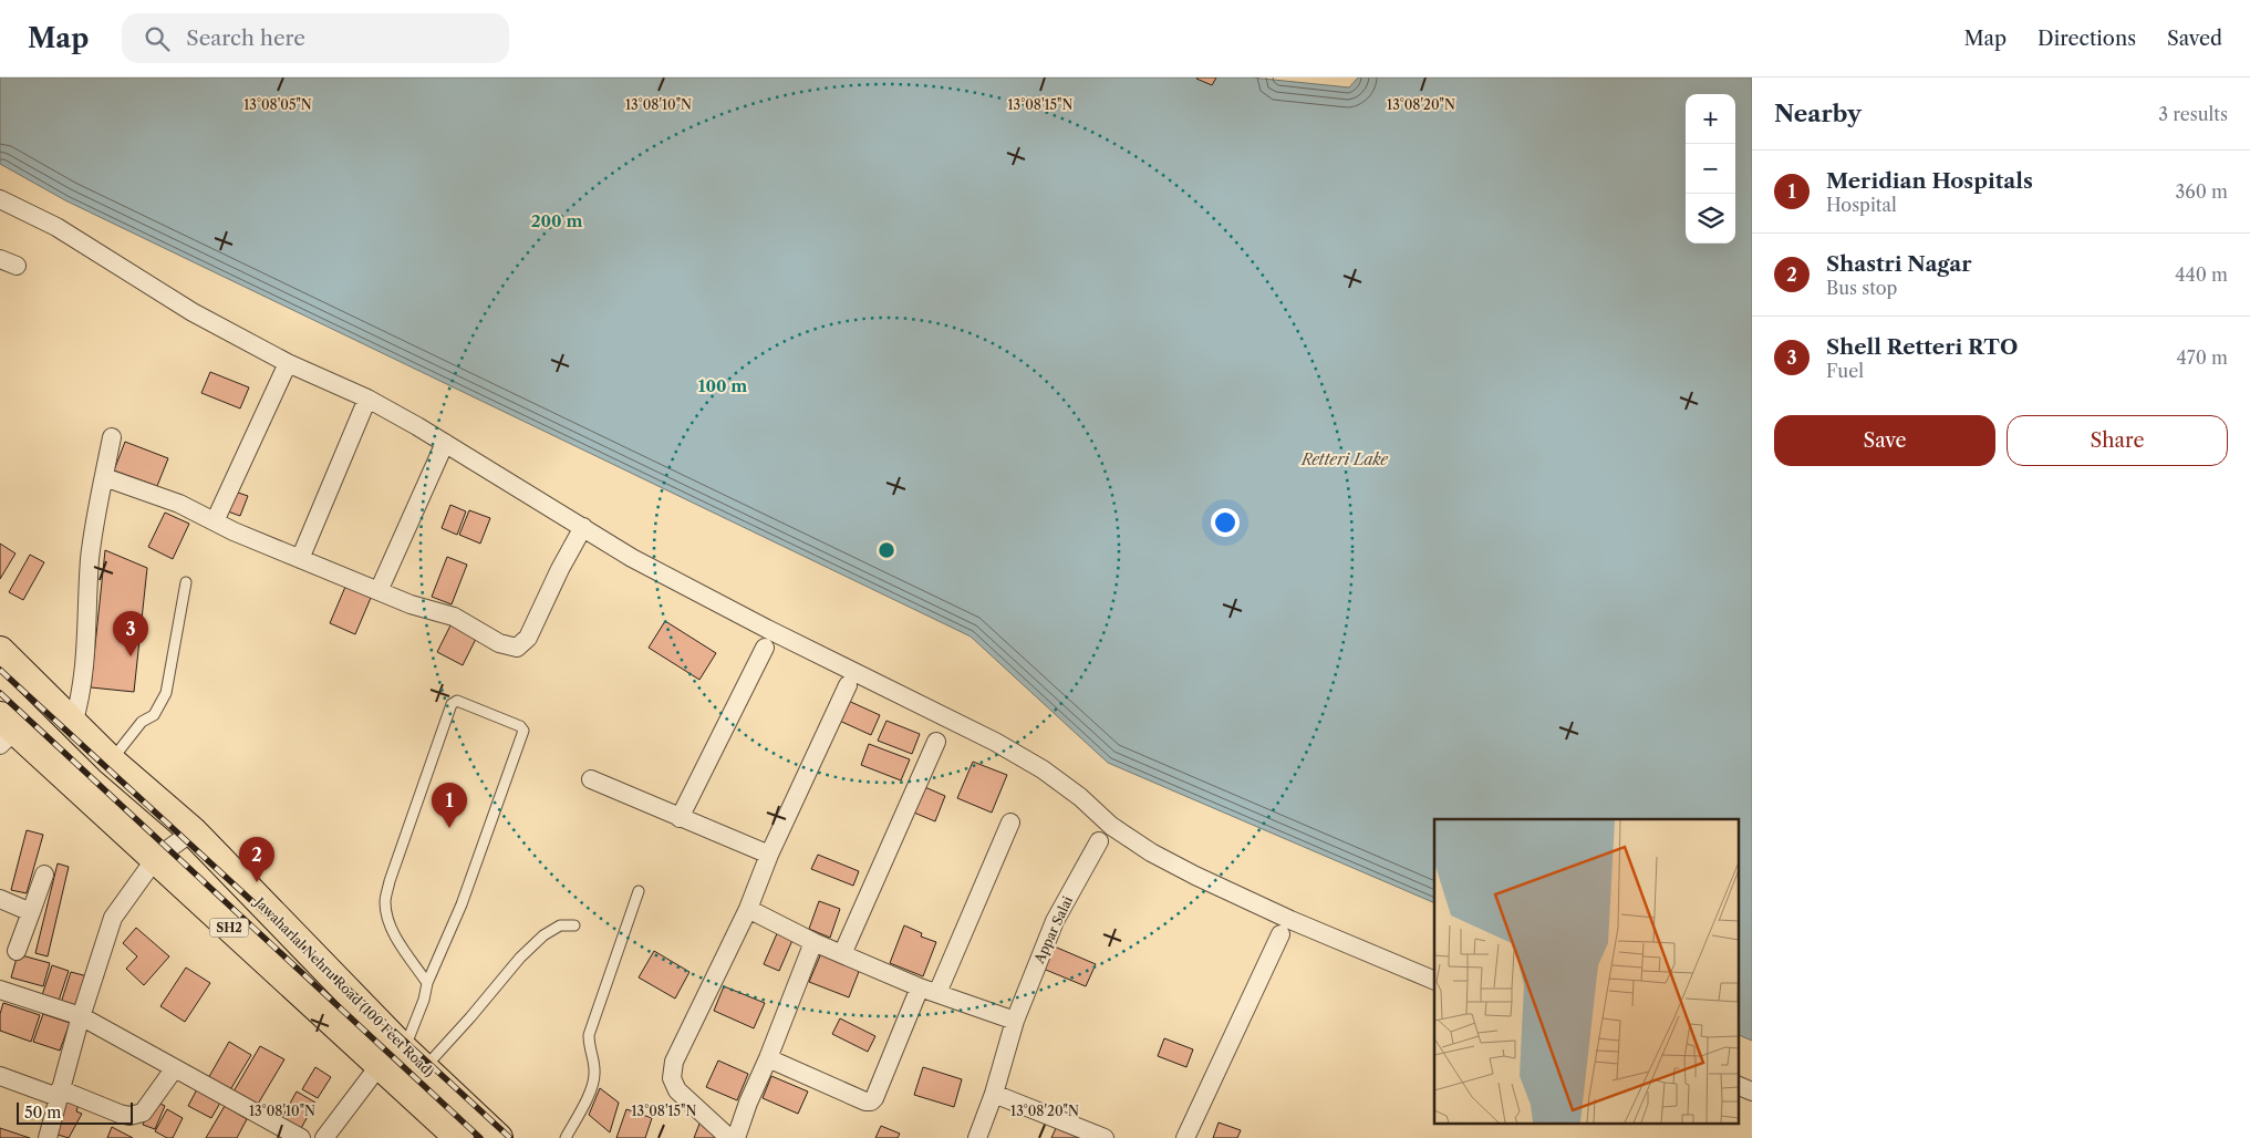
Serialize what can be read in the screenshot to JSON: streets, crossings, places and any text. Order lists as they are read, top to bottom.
{
  "streets": {
    "main road": ["SH2", "Jawaharlal Nehru Road (100 Feet Road)"],
    "street": ["Appar Salai"]
  },
  "water": ["Retteri Lake"],
  "scale_bar": "50 m",
  "page": {
    "header": "Map",
    "search": "Search here",
    "nav": ["Map", "Directions", "Saved"],
    "heading": ["Nearby", "3 results"],
    "map_buttons": ["+", "−"],
    "list": [
      {
        "mark": "1",
        "name": "Meridian Hospitals",
        "note": "Hospital",
        "value": "360 m"
      },
      {
        "mark": "2",
        "name": "Shastri Nagar",
        "note": "Bus stop",
        "value": "440 m"
      },
      {
        "mark": "3",
        "name": "Shell Retteri RTO",
        "note": "Fuel",
        "value": "470 m"
      }
    ],
    "buttons": ["Save", "Share"],
    "pins": ["3", "1", "2"],
    "scale": "50 m"
  },
  "coordinates": [
    "13°08'05\"N",
    "13°08'10\"N",
    "13°08'20\"N",
    "13°08'15\"N"
  ],
  "rings": ["200 m", "100 m"]
}
